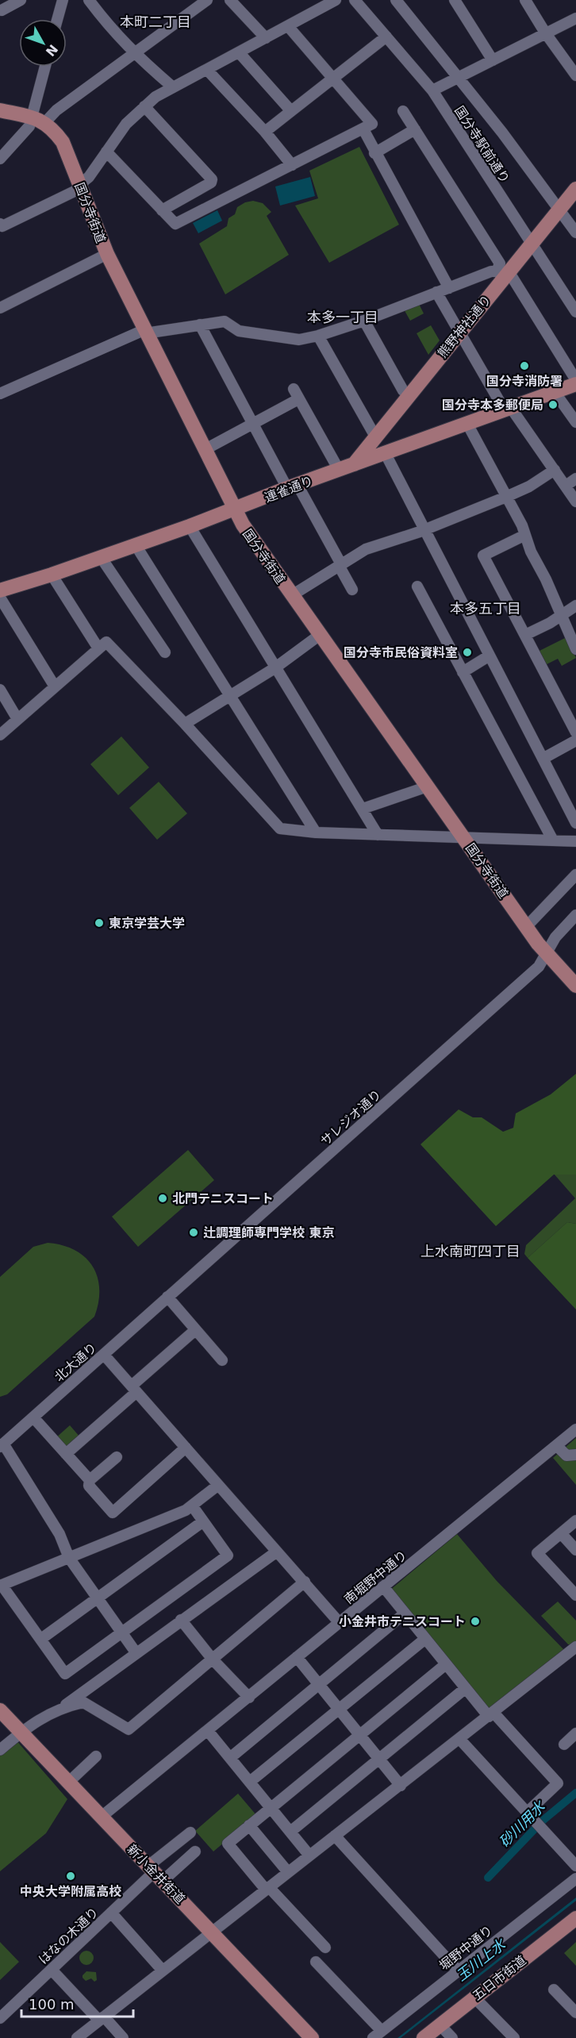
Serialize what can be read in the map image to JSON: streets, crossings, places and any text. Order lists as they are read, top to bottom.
{
  "streets": {
    "main road": [
      "国分寺街道",
      "熊野神社通り",
      "連雀通り",
      "新小金井街道",
      "五日市街道"
    ],
    "street": [
      "国分寺駅前通り",
      "サレジオ通り",
      "北大通り",
      "南堀野中通り",
      "はなの木通り",
      "堀野中通り"
    ]
  },
  "crossings": [
    ["国分寺駅前通り", "熊野神社通り"],
    ["国分寺街道", "連雀通り"],
    ["国分寺街道", "サレジオ通り"],
    ["熊野神社通り", "連雀通り"],
    ["サレジオ通り", "北大通り"],
    ["南堀野中通り", "新小金井街道"],
    ["新小金井街道", "はなの木通り"]
  ],
  "districts": [
    "本町二丁目",
    "本多一丁目",
    "本多五丁目",
    "上水南町四丁目"
  ],
  "water": ["砂川用水", "玉川上水"],
  "places": [
    "国分寺消防署",
    "国分寺本多郵便局",
    "国分寺市民俗資料室",
    "東京学芸大学",
    "北門テニスコート",
    "辻調理師専門学校 東京",
    "小金井市テニスコート",
    "中央大学附属高校"
  ],
  "scale_bar": "100 m",
  "north": "bottom right"
}
